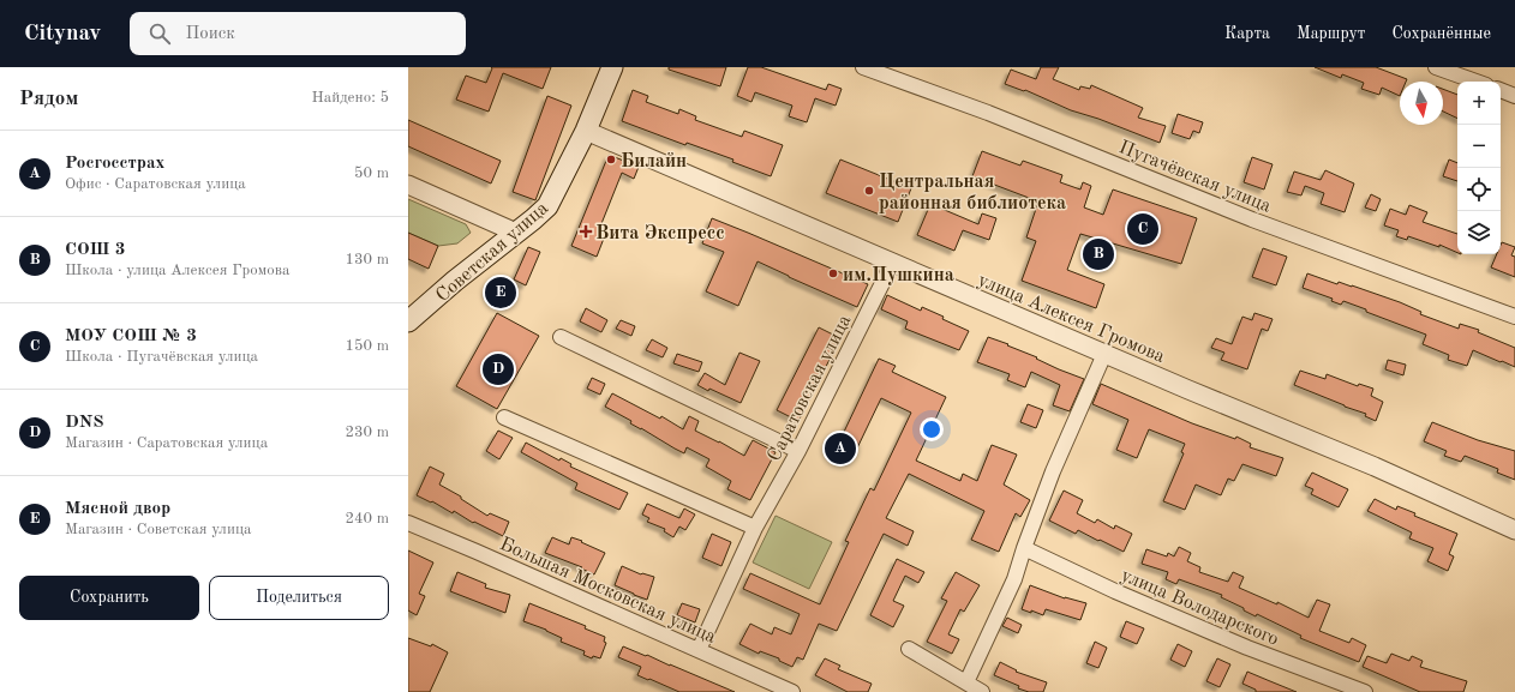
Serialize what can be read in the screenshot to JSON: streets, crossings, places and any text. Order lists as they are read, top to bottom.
{
  "streets": {
    "main road": ["Советская улица"],
    "street": [
      "Пугачёвская улица",
      "улица Алексея Громова",
      "Саратовская улица",
      "Большая Московская улица",
      "улица Володарского"
    ]
  },
  "crossings": [
    ["Советская улица", "улица Алексея Громова"],
    ["улица Алексея Громова", "Саратовская улица"],
    ["Саратовская улица", "Большая Московская улица"]
  ],
  "places": {
    "other": ["Билайн", "Центральная районная библиотека", "им.Пушкина"],
    "health": ["Вита Экспресс"]
  },
  "north": "bottom",
  "page": {
    "header": "Citynav",
    "search": "Поиск",
    "nav": ["Карта", "Маршрут", "Сохранённые"],
    "heading": ["Рядом", "Найдено: 5"],
    "map_buttons": ["+", "−"],
    "list": [
      {
        "mark": "A",
        "name": "Росгосстрах",
        "note": "Офис · Саратовская улица",
        "value": "50 m"
      },
      {
        "mark": "B",
        "name": "СОШ 3",
        "note": "Школа · улица Алексея Громова",
        "value": "130 m"
      },
      {
        "mark": "C",
        "name": "МОУ СОШ № 3",
        "note": "Школа · Пугачёвская улица",
        "value": "150 m"
      },
      {
        "mark": "D",
        "name": "DNS",
        "note": "Магазин · Саратовская улица",
        "value": "230 m"
      },
      {
        "mark": "E",
        "name": "Мясной двор",
        "note": "Магазин · Советская улица",
        "value": "240 m"
      }
    ],
    "pins": [
      "C",
      "B",
      "E",
      "D",
      "A"
    ],
    "buttons": ["Сохранить", "Поделиться"]
  }
}
